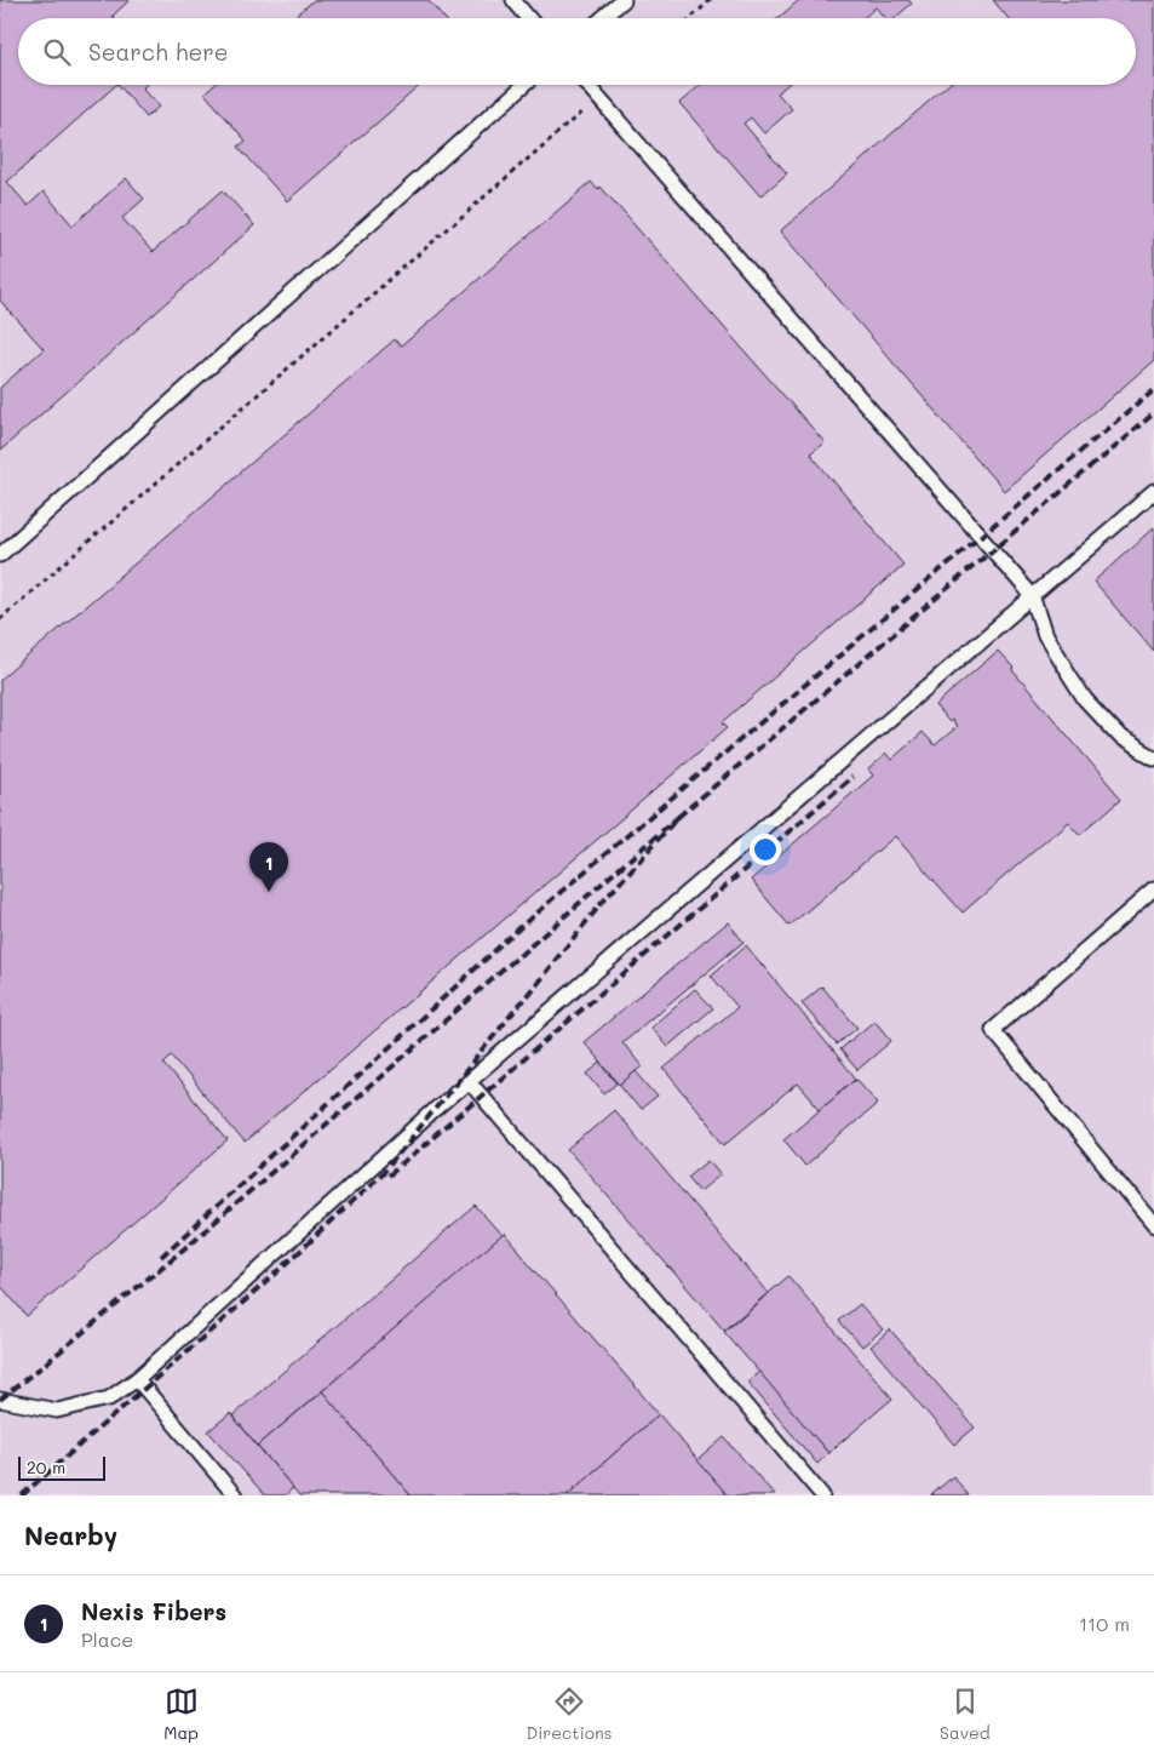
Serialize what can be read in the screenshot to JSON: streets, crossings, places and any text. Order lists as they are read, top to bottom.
{
  "scale_bar": "20 m",
  "page": {
    "search": "Search here",
    "pins": "1",
    "scale": "20 m",
    "heading": "Nearby",
    "list": [
      {
        "mark": "1",
        "name": "Nexis Fibers",
        "note": "Place",
        "value": "110 m"
      }
    ],
    "nav": ["Map", "Directions", "Saved"]
  }
}
